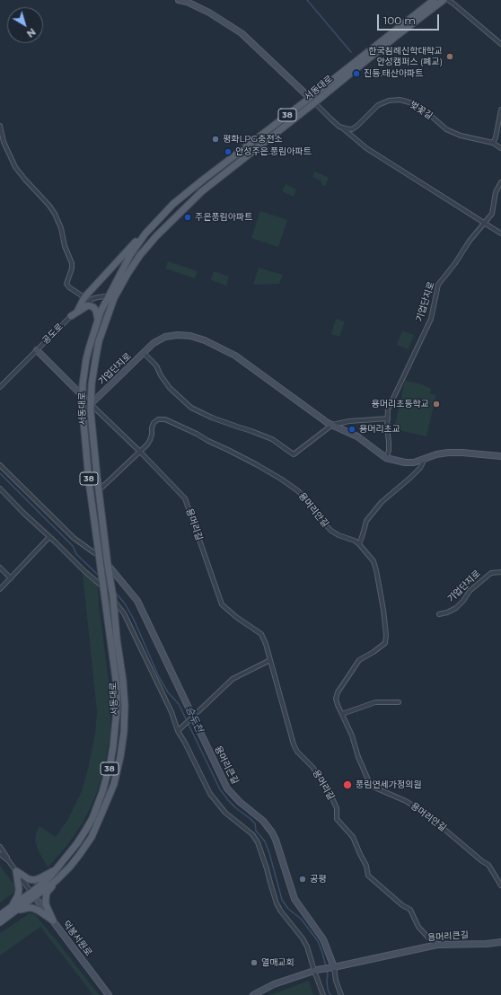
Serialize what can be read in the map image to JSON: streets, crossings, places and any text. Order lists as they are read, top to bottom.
{
  "streets": {
    "main road": ["서동대로", "38"],
    "street": [
      "벚꽃길",
      "기업단지로",
      "공도로",
      "용머리안길",
      "용머리길",
      "용머리큰길",
      "덕봉서원로"
    ]
  },
  "crossings": [
    ["서동대로", "기업단지로"],
    ["서동대로", "공도로"],
    ["서동대로", "용머리안길"],
    ["서동대로", "용머리길"],
    ["서동대로", "용머리큰길"],
    ["서동대로", "덕봉서원로"],
    ["기업단지로", "용머리길"],
    ["용머리안길", "용머리길"],
    ["용머리길", "용머리큰길"]
  ],
  "water": ["승두천"],
  "places": [
    "한국침례신학대학교 안성캠퍼스 (폐교)",
    "진등.태산아파트",
    "평화LPG충전소",
    "안성주은.풍림아파트",
    "주은풍림아파트",
    "용머리초등학교",
    "용머리초교",
    "풍림연세가정의원",
    "공평",
    "열매교회"
  ],
  "scale_bar": "100 m",
  "north": "bottom right"
}
